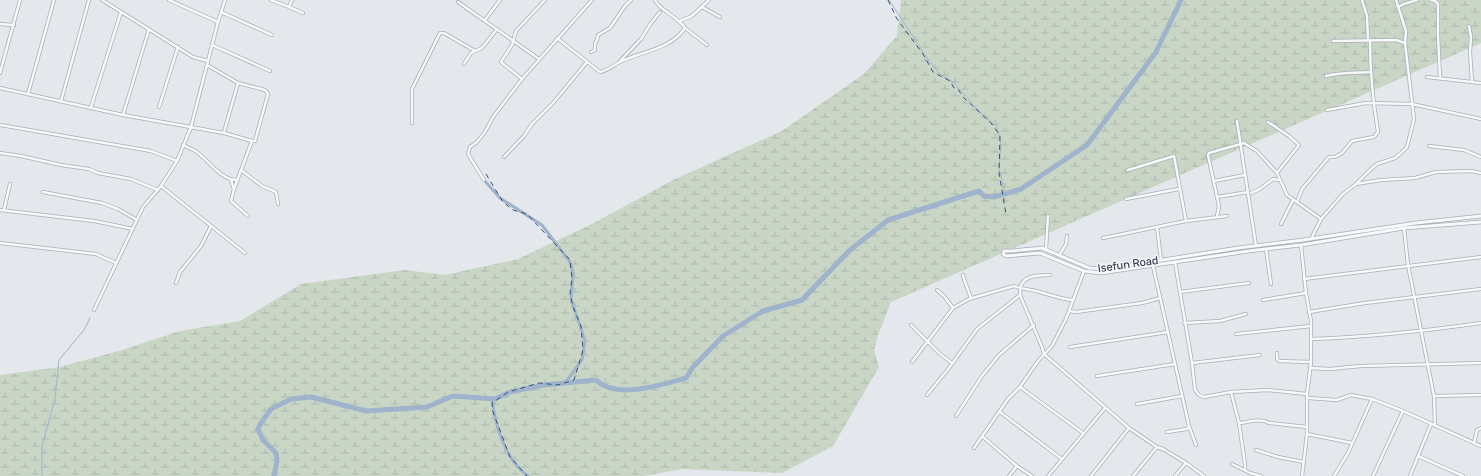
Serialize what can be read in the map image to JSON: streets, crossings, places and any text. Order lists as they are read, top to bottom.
{
  "streets": {
    "street": ["Isefun Road"]
  }
}
